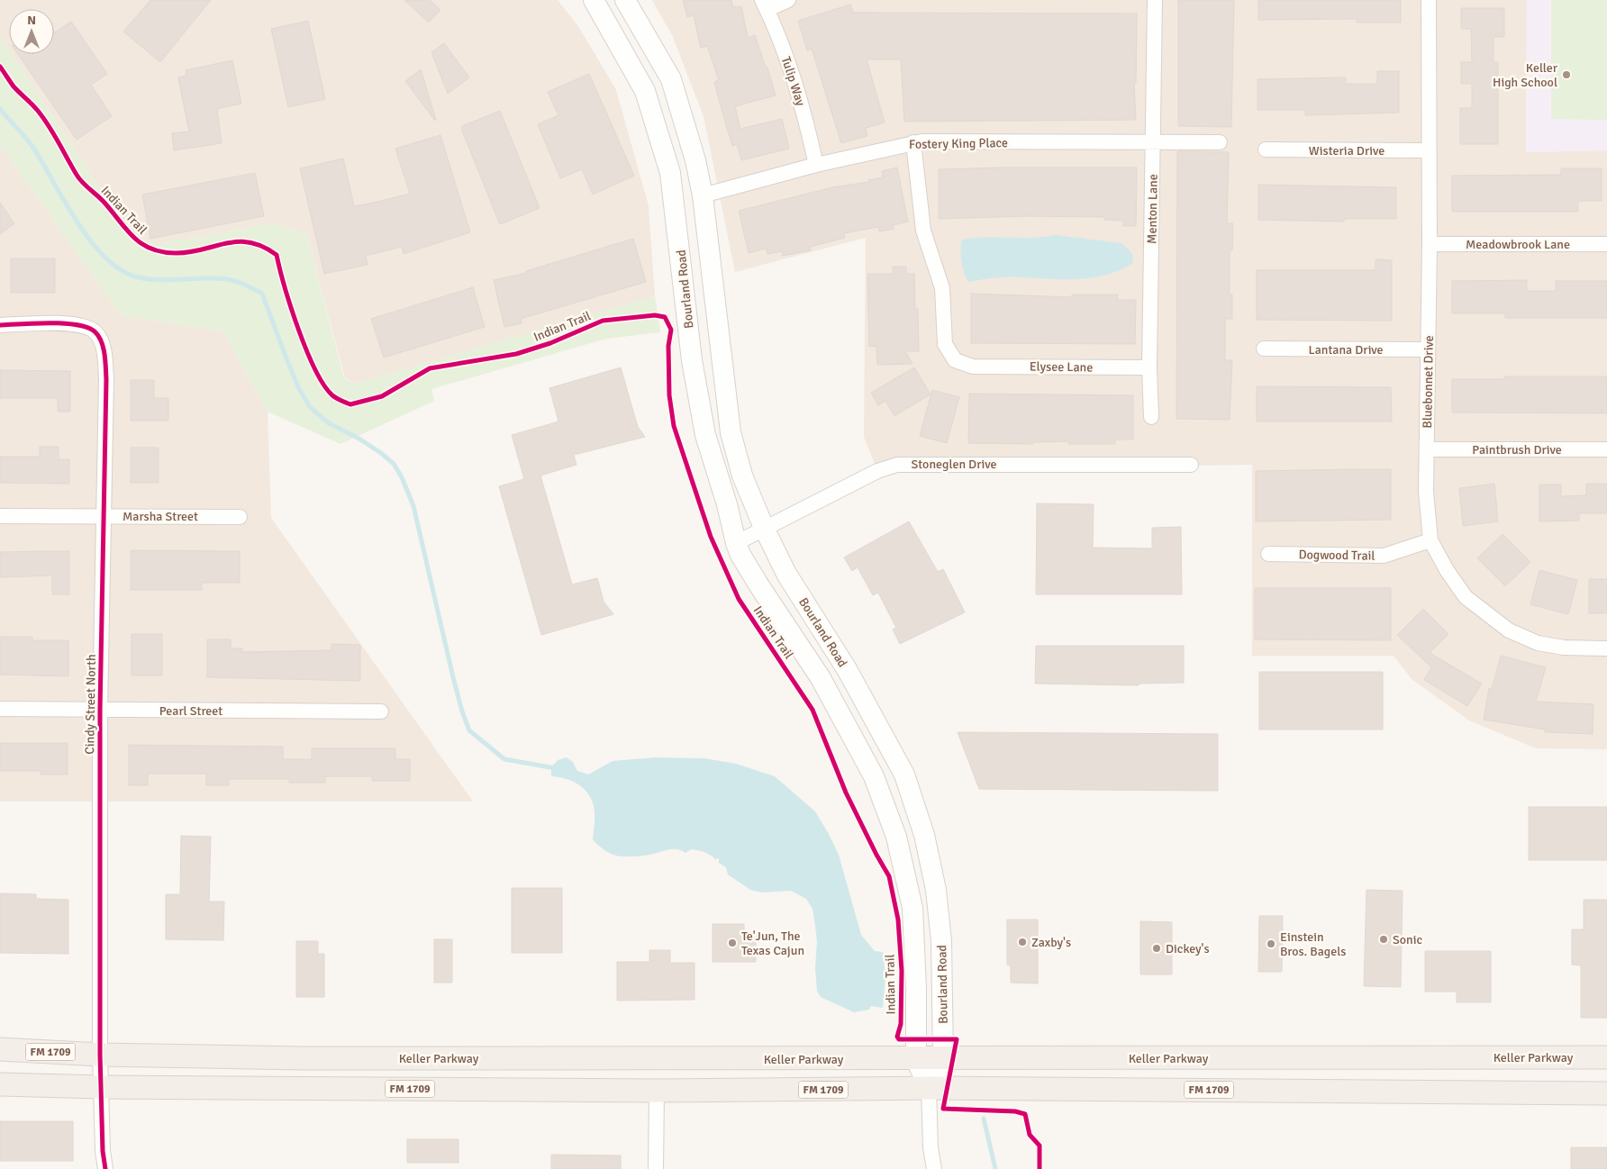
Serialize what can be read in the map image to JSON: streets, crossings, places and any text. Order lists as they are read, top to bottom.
{
  "streets": {
    "main road": ["Bourland Road", "FM 1709", "Keller Parkway"],
    "street": [
      "Tulip Way",
      "Fostery King Place",
      "Wisteria Drive",
      "Menton Lane",
      "Meadowbrook Lane",
      "Lantana Drive",
      "Elysee Lane",
      "Bluebonnet Drive",
      "Paintbrush Drive",
      "Stoneglen Drive",
      "Marsha Street",
      "Dogwood Trail",
      "Cindy Street North",
      "Pearl Street"
    ],
    "cycle path": ["Indian Trail"]
  },
  "crossings": [
    ["Tulip Way", "Fostery King Place"],
    ["Fostery King Place", "Menton Lane"],
    ["Fostery King Place", "Bourland Road"],
    ["Fostery King Place", "Elysee Lane"],
    ["Wisteria Drive", "Bluebonnet Drive"],
    ["Menton Lane", "Elysee Lane"],
    ["Meadowbrook Lane", "Bluebonnet Drive"],
    ["Bourland Road", "Stoneglen Drive"],
    ["Bourland Road", "Keller Parkway"],
    ["Lantana Drive", "Bluebonnet Drive"],
    ["Bluebonnet Drive", "Paintbrush Drive"],
    ["Bluebonnet Drive", "Dogwood Trail"],
    ["Marsha Street", "Cindy Street North"],
    ["Cindy Street North", "Pearl Street"],
    ["Cindy Street North", "Keller Parkway"]
  ],
  "places": [
    "Keller High School",
    "Sonic",
    "Zaxby's",
    "Te'Jun, The Texas Cajun",
    "Einstein Bros. Bagels",
    "Dickey's"
  ],
  "north": "top"
}
